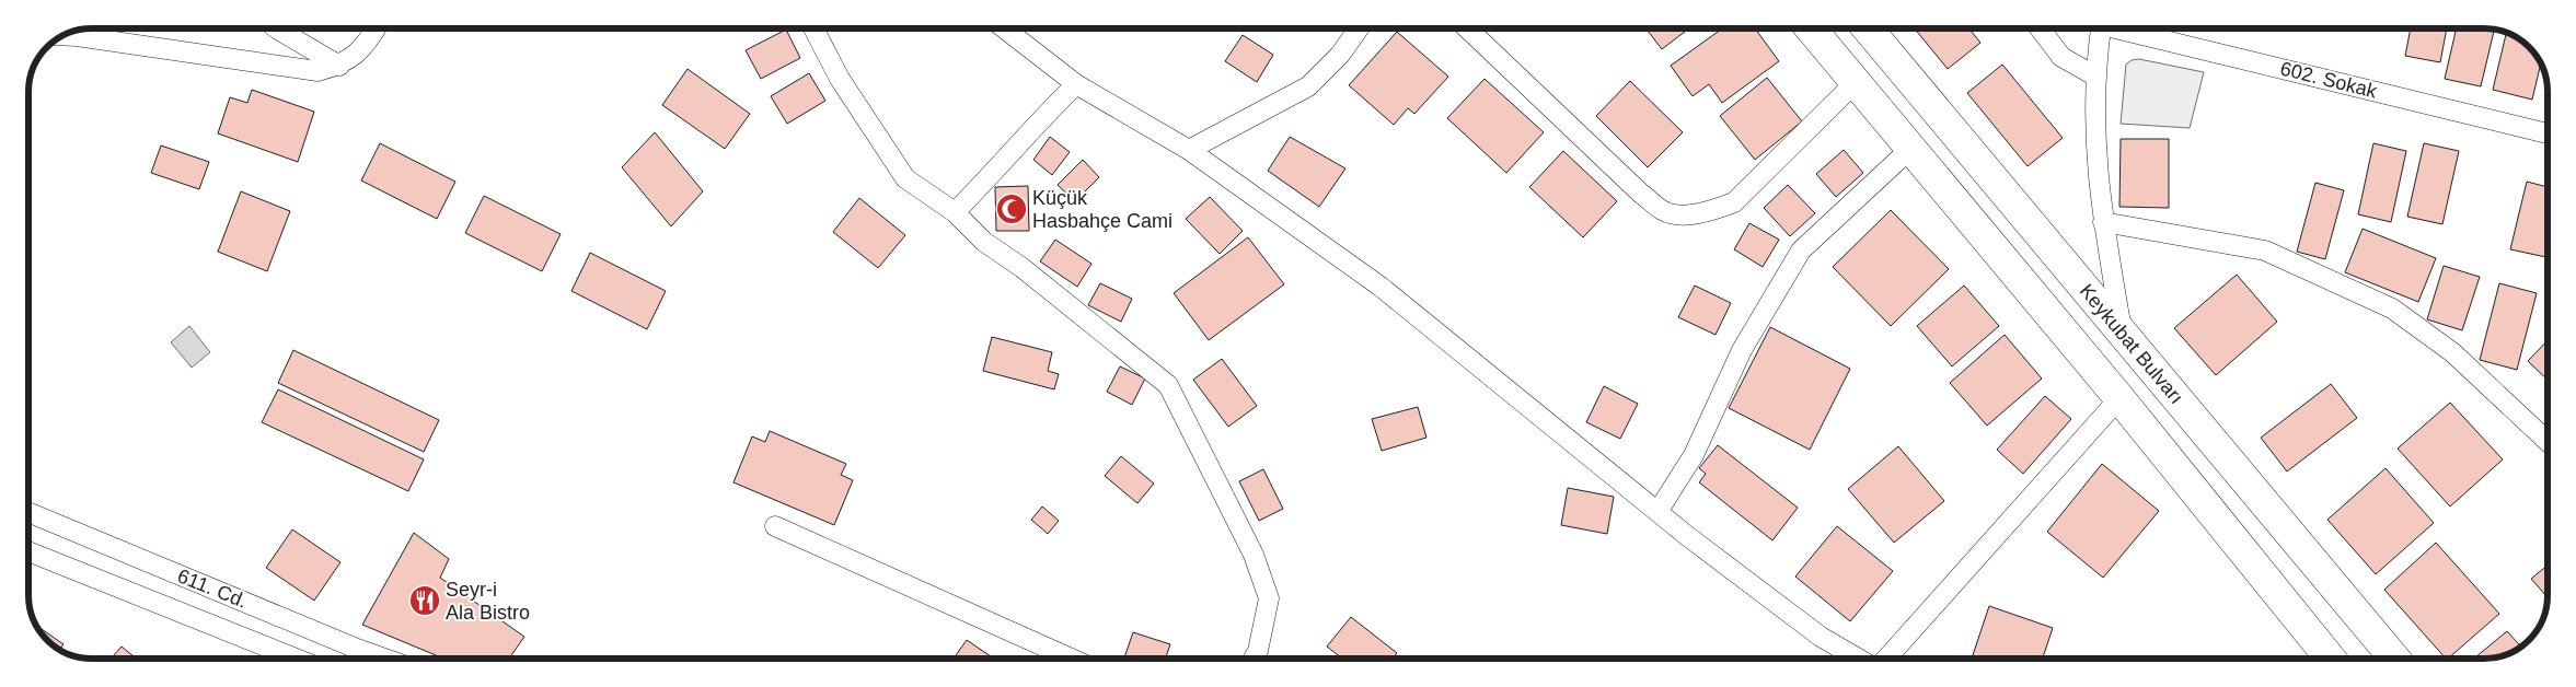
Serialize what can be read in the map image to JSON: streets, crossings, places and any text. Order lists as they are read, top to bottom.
{
  "streets": {
    "highway": ["Keykubat Bulvarı"],
    "street": ["602. Sokak", "611. Cd."]
  },
  "places": {
    "mosque": ["Küçük Hasbahçe Cami"],
    "restaurant": ["Seyr-i Ala Bistro"]
  }
}
